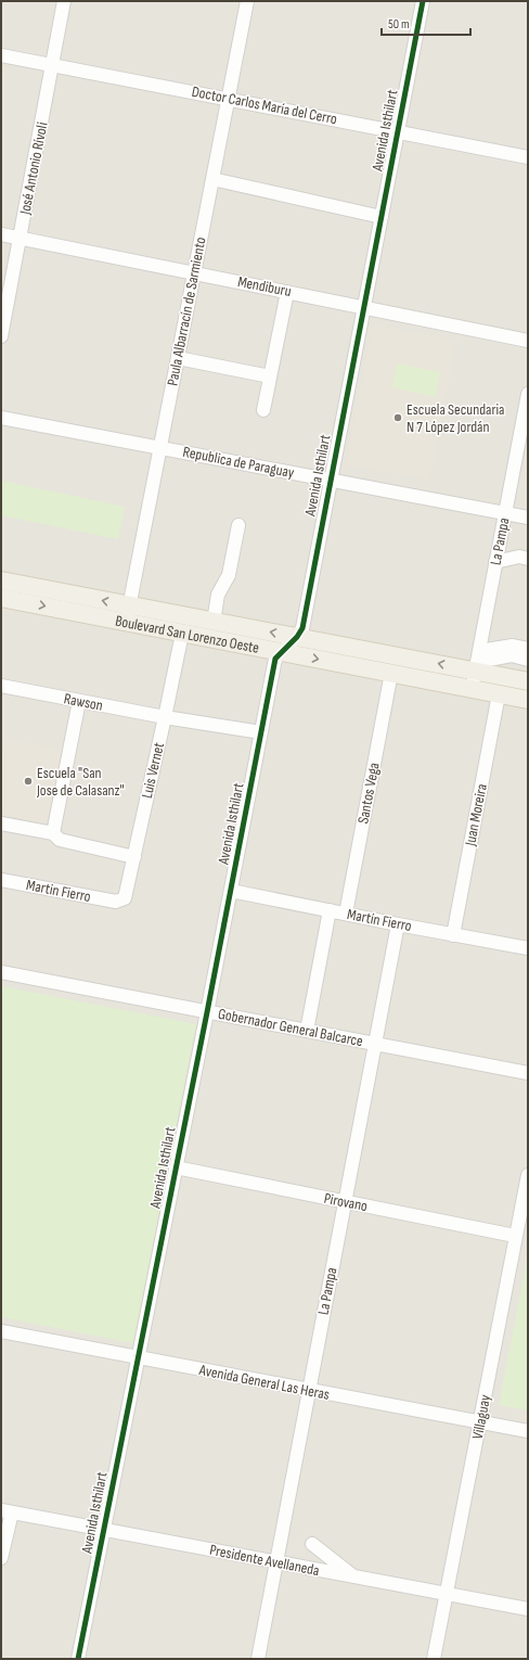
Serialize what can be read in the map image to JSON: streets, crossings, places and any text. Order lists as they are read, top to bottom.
{
  "streets": {
    "main road": ["Boulevard San Lorenzo Oeste"],
    "street": [
      "Doctor Carlos María del Cerro",
      "Avenida Isthilart",
      "José Antonio Rívoli",
      "Mendiburu",
      "Paula Albarracín de Sarmiento",
      "Republica de Paraguay",
      "La Pampa",
      "Rawson",
      "Luis Vernet",
      "Santos Vega",
      "Juan Moreira",
      "Martin Fierro",
      "Martín Fierro",
      "Gobernador General Balcarce",
      "Pirovano",
      "Avenida General Las Heras",
      "Villaguay",
      "Presidente Avellaneda"
    ]
  },
  "crossings": [
    ["Doctor Carlos María del Cerro", "Avenida Isthilart"],
    ["Doctor Carlos María del Cerro", "José Antonio Rívoli"],
    ["Doctor Carlos María del Cerro", "Paula Albarracín de Sarmiento"],
    ["Avenida Isthilart", "Mendiburu"],
    ["Avenida Isthilart", "Republica de Paraguay"],
    ["Avenida Isthilart", "Boulevard San Lorenzo Oeste"],
    ["Avenida Isthilart", "Rawson"],
    ["Avenida Isthilart", "Martín Fierro"],
    ["Avenida Isthilart", "Gobernador General Balcarce"],
    ["Avenida Isthilart", "Pirovano"],
    ["Avenida Isthilart", "Avenida General Las Heras"],
    ["Avenida Isthilart", "Presidente Avellaneda"],
    ["José Antonio Rívoli", "Mendiburu"],
    ["Mendiburu", "Paula Albarracín de Sarmiento"],
    ["Paula Albarracín de Sarmiento", "Republica de Paraguay"],
    ["Paula Albarracín de Sarmiento", "Boulevard San Lorenzo Oeste"],
    ["Republica de Paraguay", "La Pampa"],
    ["La Pampa", "Boulevard San Lorenzo Oeste"],
    ["La Pampa", "Martín Fierro"],
    ["La Pampa", "Gobernador General Balcarce"],
    ["La Pampa", "Pirovano"],
    ["La Pampa", "Avenida General Las Heras"],
    ["La Pampa", "Presidente Avellaneda"],
    ["Boulevard San Lorenzo Oeste", "Luis Vernet"],
    ["Boulevard San Lorenzo Oeste", "Santos Vega"],
    ["Boulevard San Lorenzo Oeste", "Juan Moreira"],
    ["Rawson", "Luis Vernet"],
    ["Luis Vernet", "Martin Fierro"],
    ["Santos Vega", "Martín Fierro"],
    ["Juan Moreira", "Martín Fierro"],
    ["Pirovano", "Villaguay"],
    ["Avenida General Las Heras", "Villaguay"],
    ["Villaguay", "Presidente Avellaneda"]
  ],
  "places": ["Escuela Secundaria N 7 López Jordán", "Escuela \"San Jose de Calasanz\""],
  "scale_bar": "50 m"
}
